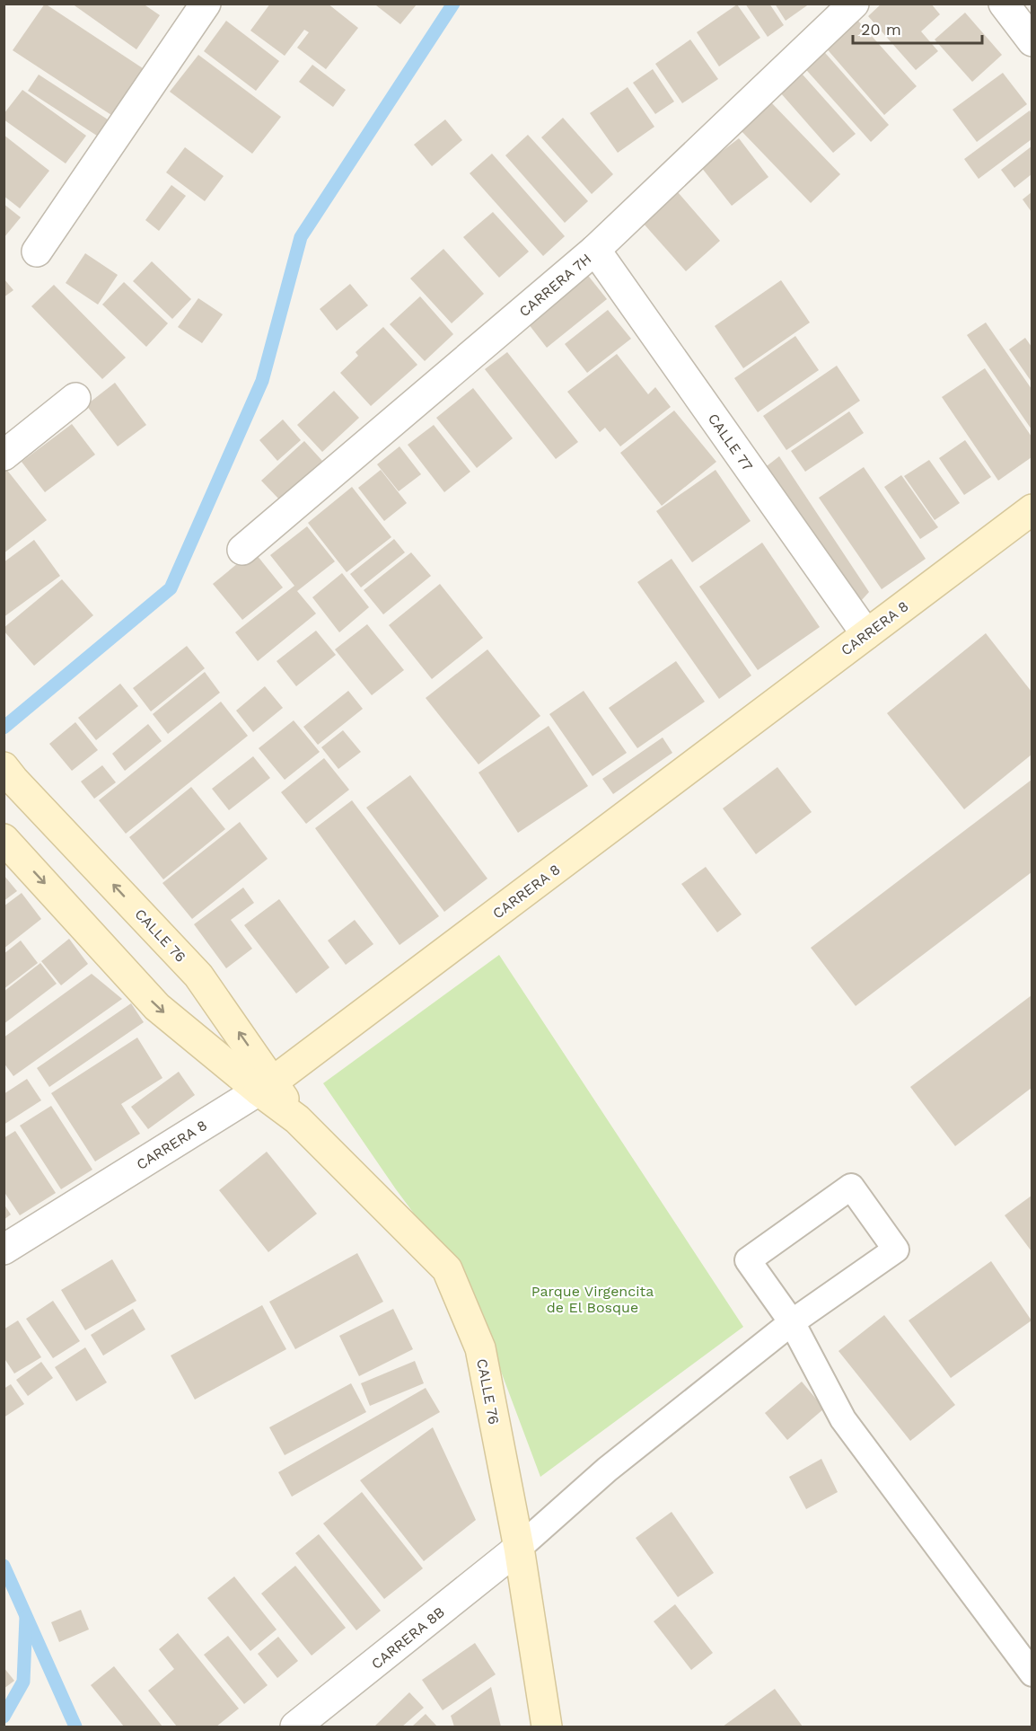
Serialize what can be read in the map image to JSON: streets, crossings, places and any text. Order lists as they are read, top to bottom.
{
  "streets": {
    "street": [
      "CARRERA 7H",
      "CALLE 77",
      "CARRERA 8",
      "CALLE 76",
      "CARRERA 8B"
    ]
  },
  "crossings": [
    ["CARRERA 7H", "CALLE 77"],
    ["CALLE 77", "CARRERA 8"],
    ["CARRERA 8", "CALLE 76"],
    ["CALLE 76", "CARRERA 8B"]
  ],
  "parks": ["Parque Virgencita de El Bosque"],
  "scale_bar": "20 m"
}
